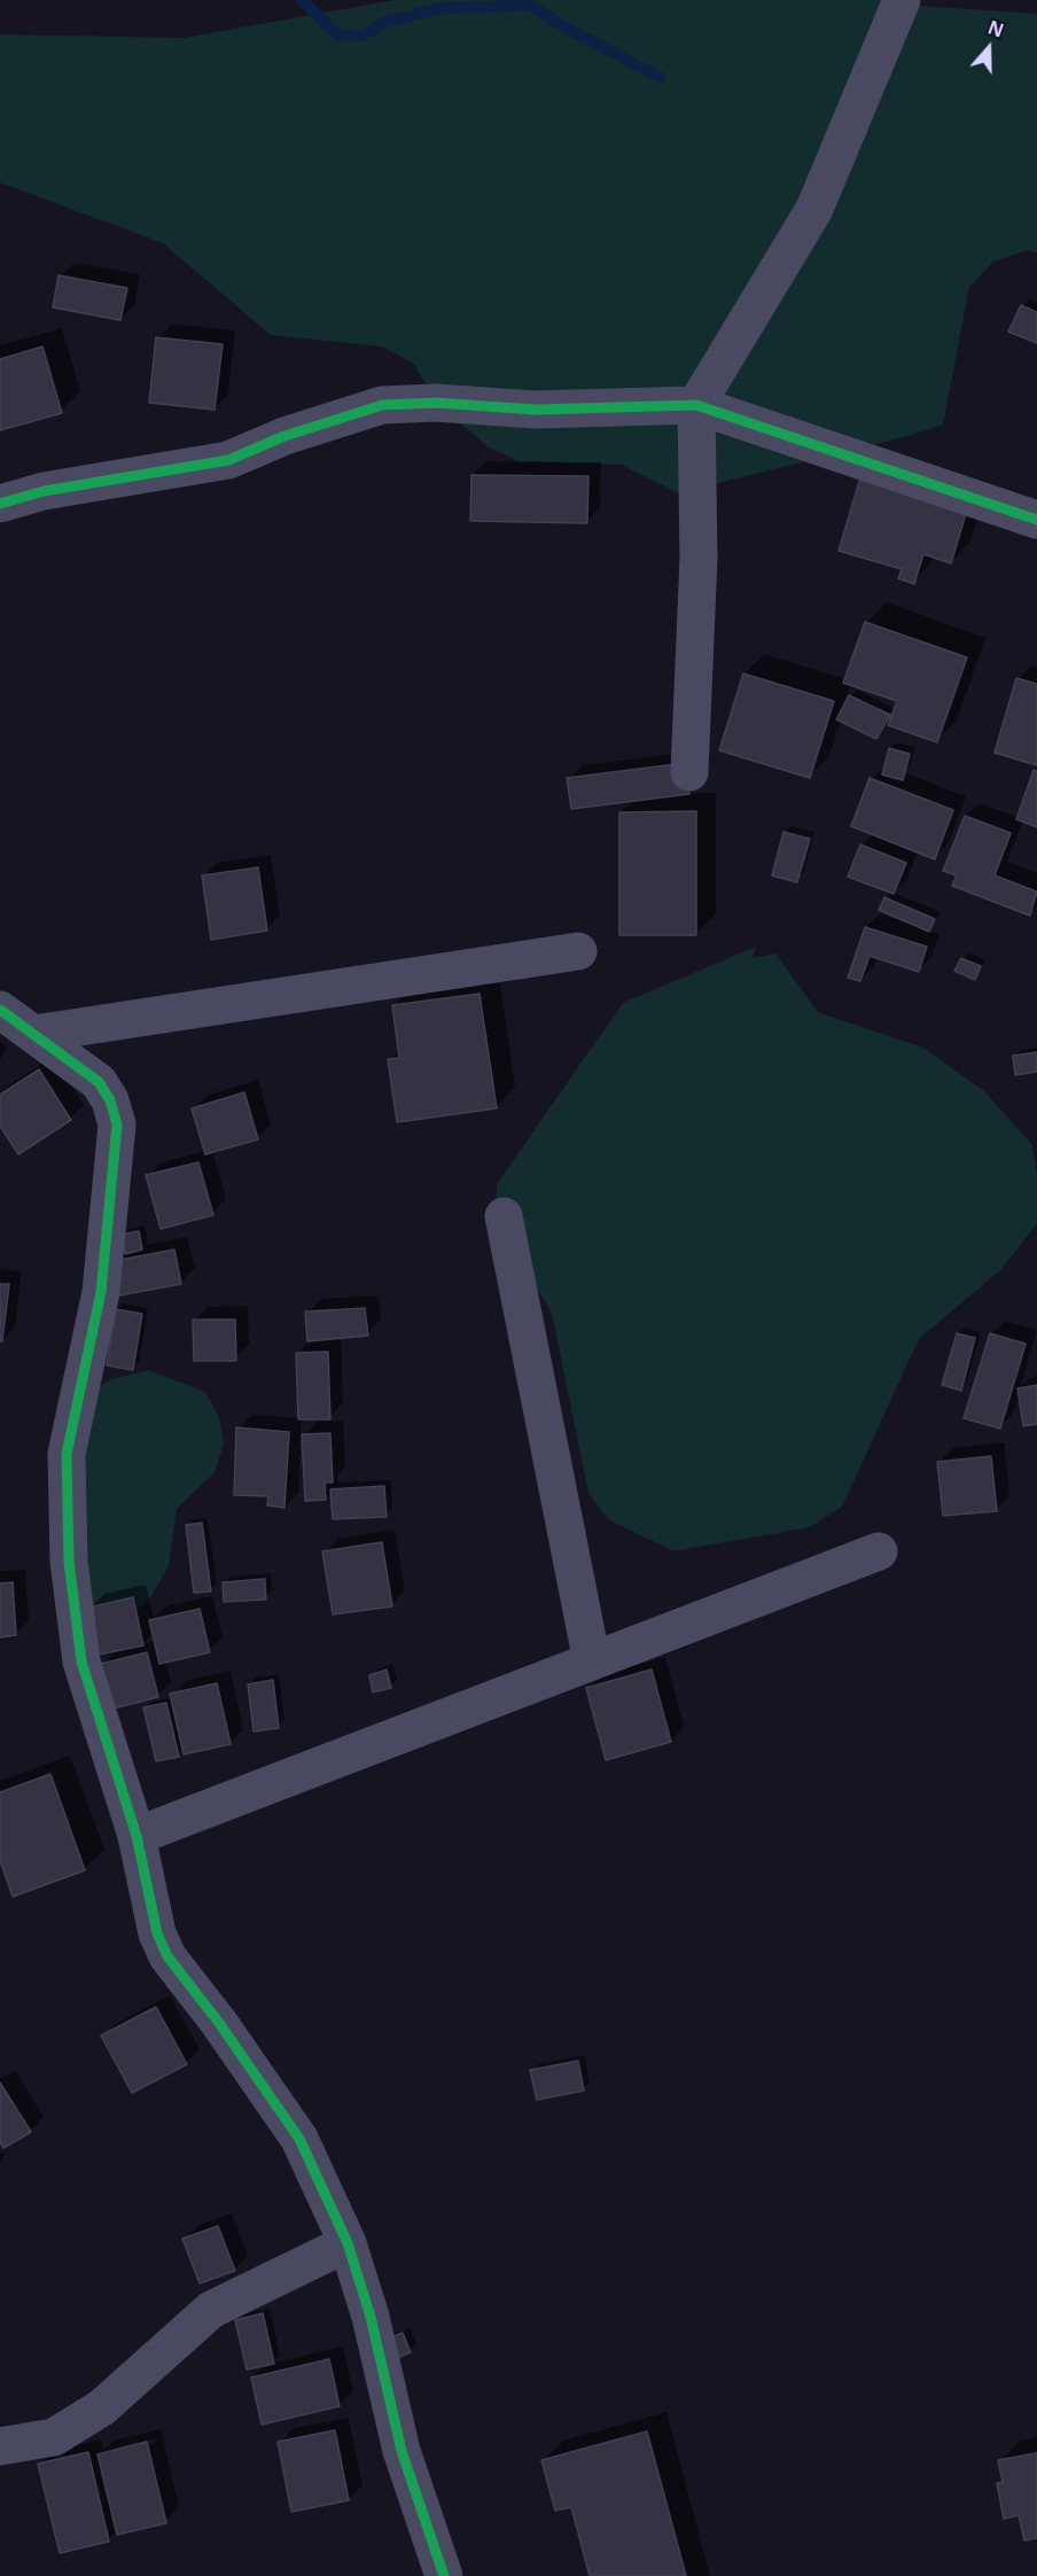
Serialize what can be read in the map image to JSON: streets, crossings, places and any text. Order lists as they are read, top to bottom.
{
  "north": "top"
}
